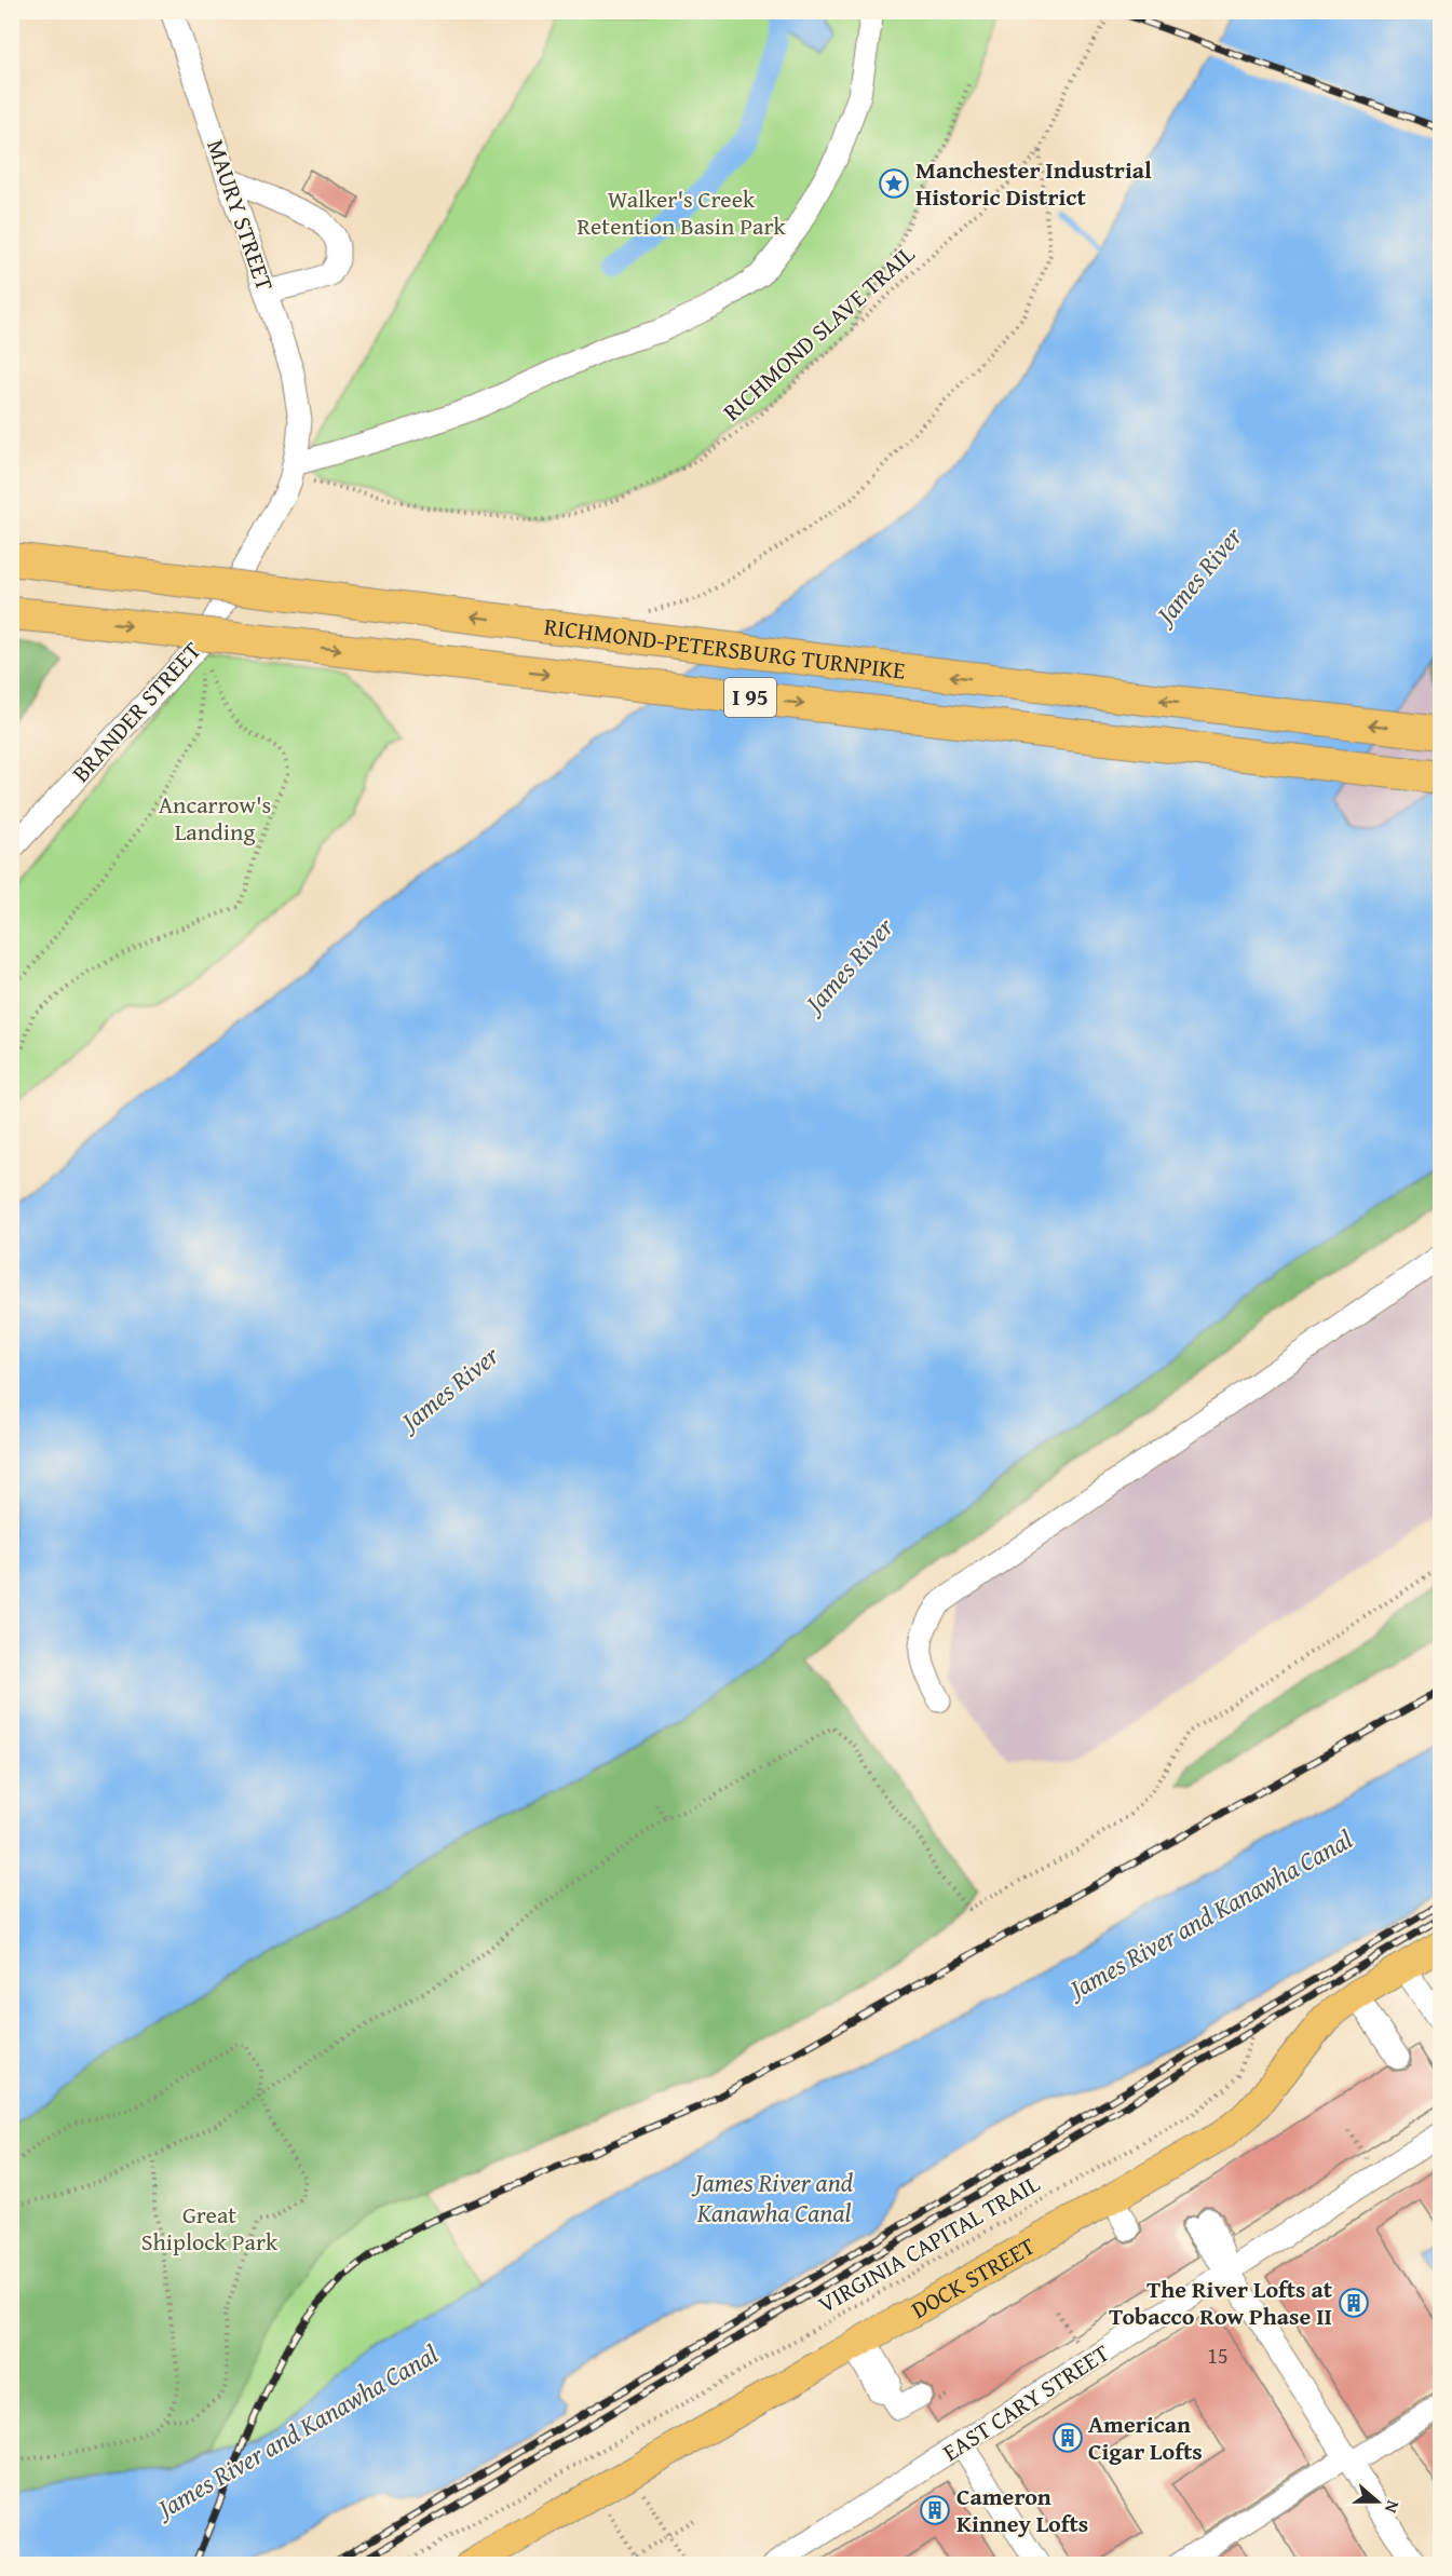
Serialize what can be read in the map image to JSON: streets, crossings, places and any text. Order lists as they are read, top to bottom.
{
  "streets": {
    "highway": ["RICHMOND-PETERSBURG TURNPIKE", "I 95"],
    "main road": ["DOCK STREET"],
    "street": ["MAURY STREET", "BRANDER STREET", "EAST CARY STREET"],
    "path": ["RICHMOND SLAVE TRAIL", "VIRGINIA CAPITAL TRAIL"]
  },
  "crossings": [
    ["MAURY STREET", "BRANDER STREET"],
    ["RICHMOND SLAVE TRAIL", "BRANDER STREET"]
  ],
  "water": ["James River", "James River and Kanawha Canal"],
  "parks": ["Walker's Creek Retention Basin Park", "Ancarrow's Landing", "Great Shiplock Park"],
  "places": {
    "place": ["Manchester Industrial Historic District"],
    "building": ["The River Lofts at Tobacco Row Phase II", "American Cigar Lofts", "Cameron Kinney Lofts"]
  },
  "house_numbers": ["15"],
  "north": "right"
}
